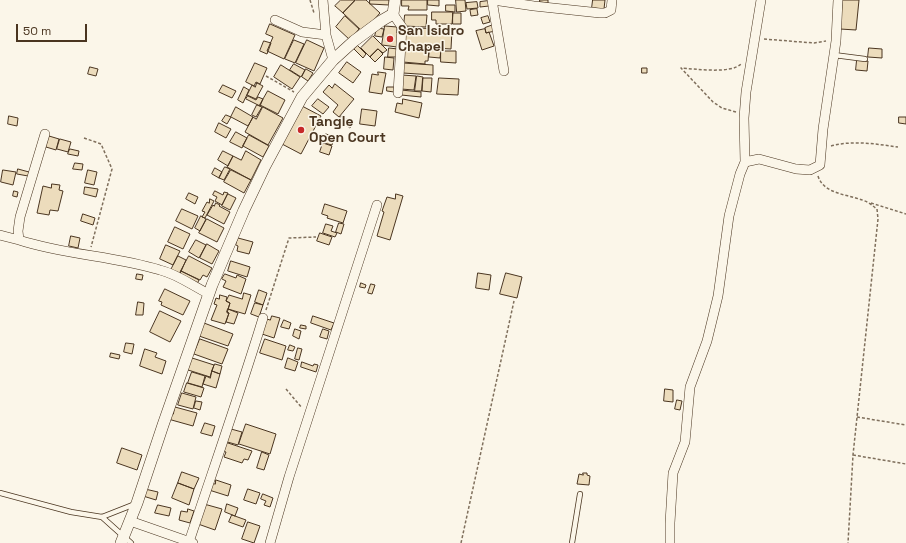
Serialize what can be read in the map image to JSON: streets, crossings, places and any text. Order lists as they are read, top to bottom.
{
  "places": ["San Isidro Chapel", "Tangle Open Court"],
  "scale_bar": "50 m"
}
